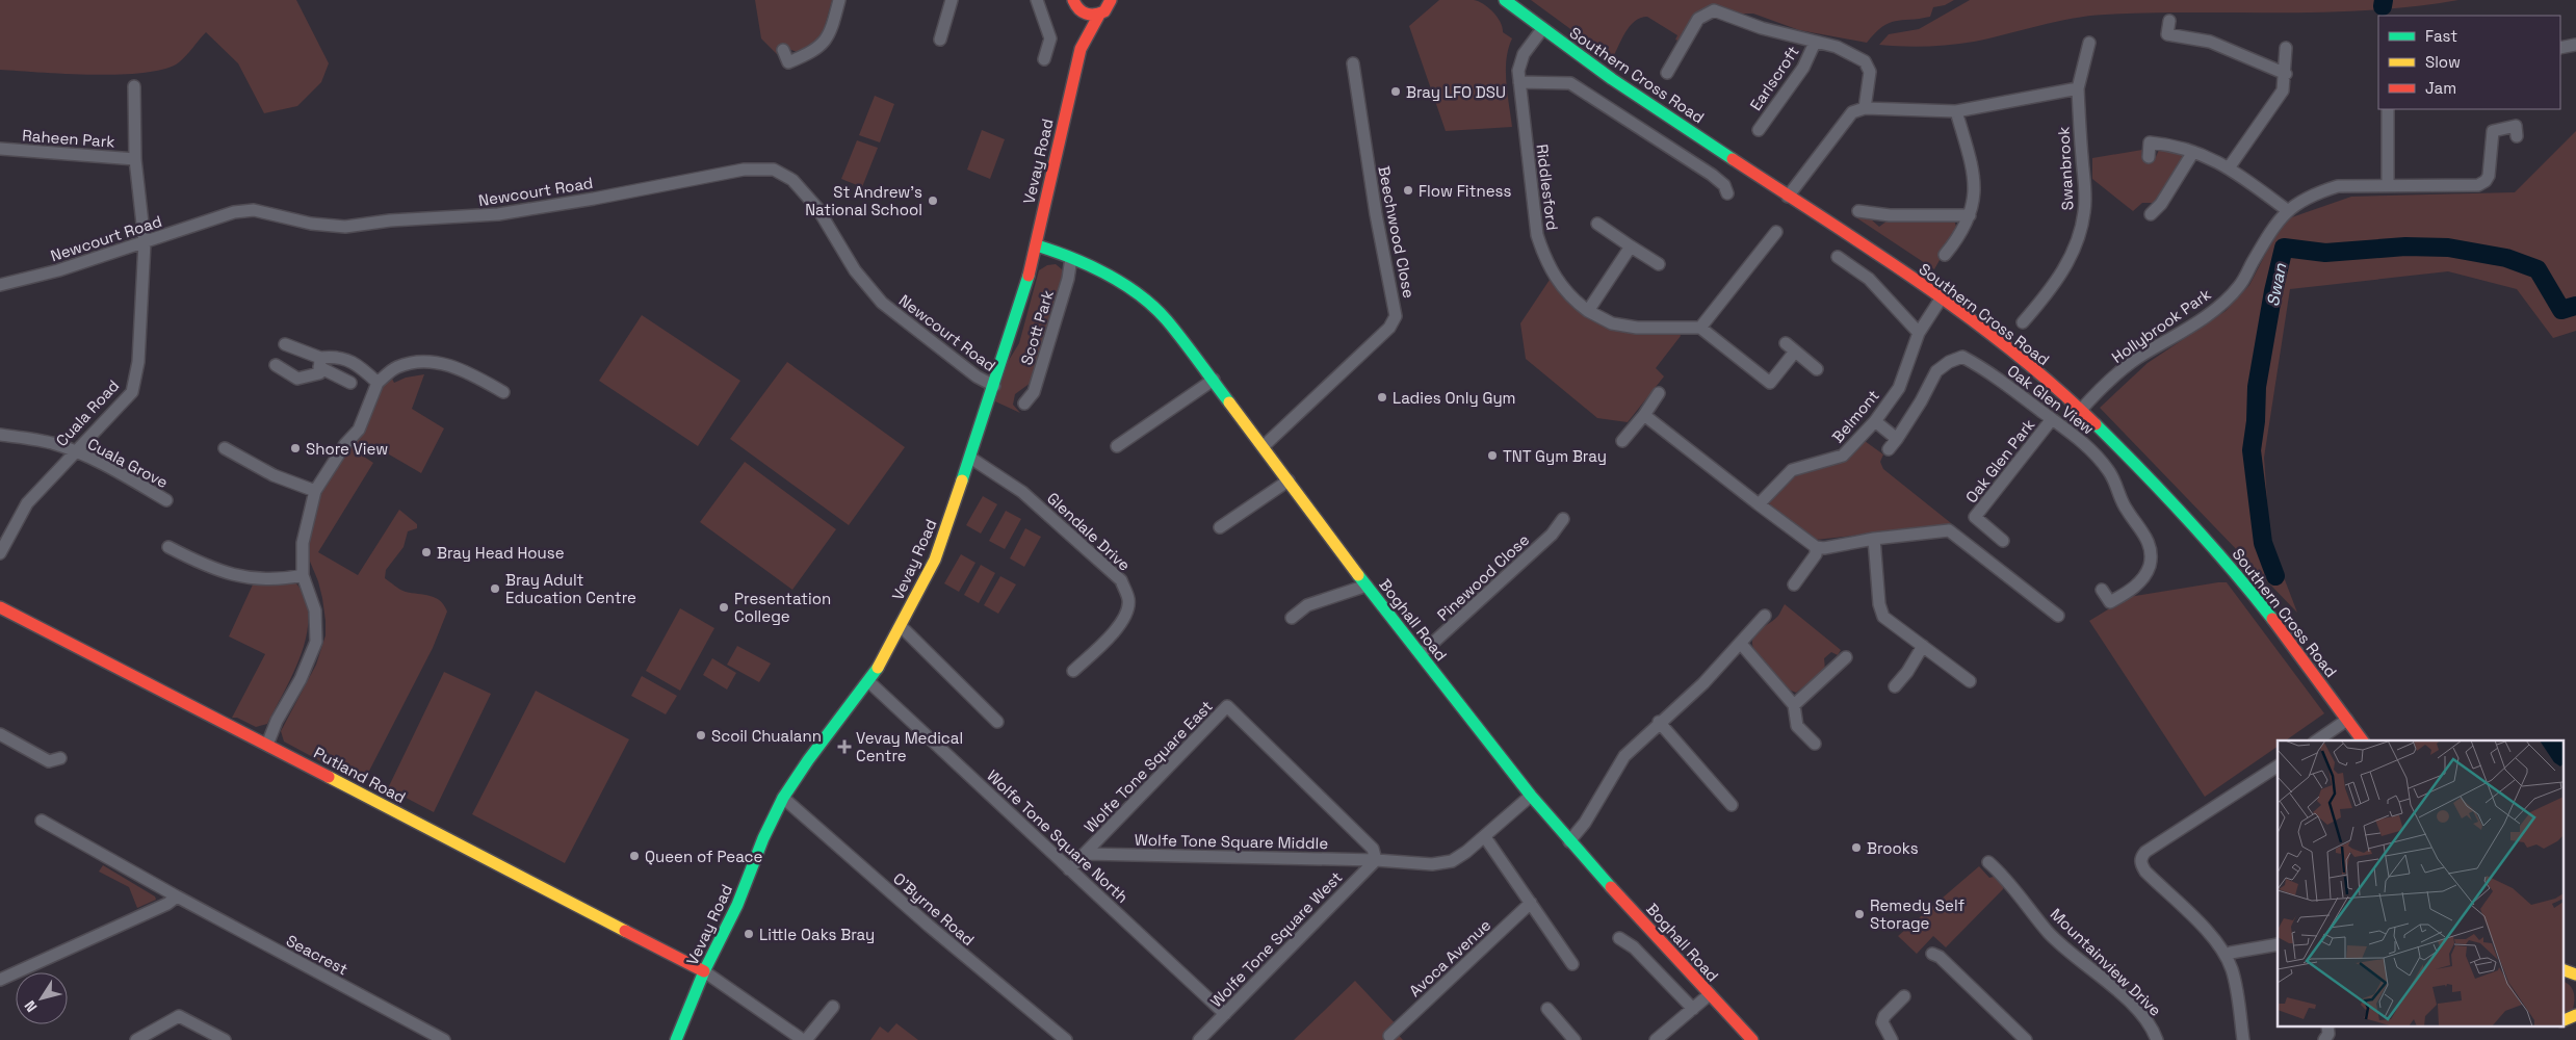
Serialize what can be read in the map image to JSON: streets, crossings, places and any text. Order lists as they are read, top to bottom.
{
  "streets": {
    "main road": [
      "Southern Cross Road",
      "Vevay Road",
      "Boghall Road",
      "Putland Road"
    ],
    "street": [
      "Earlscroft",
      "Raheen Park",
      "Swanbrook",
      "Riddlesford",
      "Newcourt Road",
      "Beechwood Close",
      "Hollybrook Park",
      "Scott Park",
      "Oak Glen View",
      "Cuala Road",
      "Belmont",
      "Oak Glen Park",
      "Cuala Grove",
      "Glendale Drive",
      "Pinewood Close",
      "Wolfe Tone Square East",
      "Wolfe Tone Square North",
      "Wolfe Tone Square Middle",
      "O'Byrne Road",
      "Wolfe Tone Square West",
      "Seacrest",
      "Avoca Avenue",
      "Mountainview Drive"
    ]
  },
  "crossings": [
    ["Southern Cross Road", "Riddlesford"],
    ["Southern Cross Road", "Hollybrook Park"],
    ["Southern Cross Road", "Belmont"],
    ["Raheen Park", "Cuala Road"],
    ["Vevay Road", "Newcourt Road"],
    ["Vevay Road", "Glendale Drive"],
    ["Vevay Road", "Boghall Road"],
    ["Vevay Road", "Putland Road"],
    ["Vevay Road", "Wolfe Tone Square North"],
    ["Vevay Road", "O'Byrne Road"],
    ["Newcourt Road", "Cuala Road"],
    ["Beechwood Close", "Boghall Road"],
    ["Scott Park", "Boghall Road"],
    ["Oak Glen View", "Oak Glen Park"],
    ["Cuala Road", "Cuala Grove"],
    ["Pinewood Close", "Boghall Road"],
    ["Wolfe Tone Square East", "Wolfe Tone Square North"],
    ["Wolfe Tone Square East", "Wolfe Tone Square Middle"],
    ["Wolfe Tone Square East", "Wolfe Tone Square West"],
    ["Wolfe Tone Square North", "Wolfe Tone Square West"],
    ["Wolfe Tone Square Middle", "Wolfe Tone Square West"]
  ],
  "water": ["Swan"],
  "places": {
    "other": [
      "Bray LFO DSU",
      "Flow Fitness",
      "St Andrew's National School",
      "Ladies Only Gym",
      "Shore View",
      "TNT Gym Bray",
      "Bray Head House",
      "Bray Adult Education Centre",
      "Presentation College",
      "Scoil Chualann",
      "Brooks",
      "Queen of Peace",
      "Remedy Self Storage",
      "Little Oaks Bray"
    ],
    "health": ["Vevay Medical Centre"]
  },
  "legend": ["Fast", "Slow", "Jam"],
  "north": "bottom left"
}
